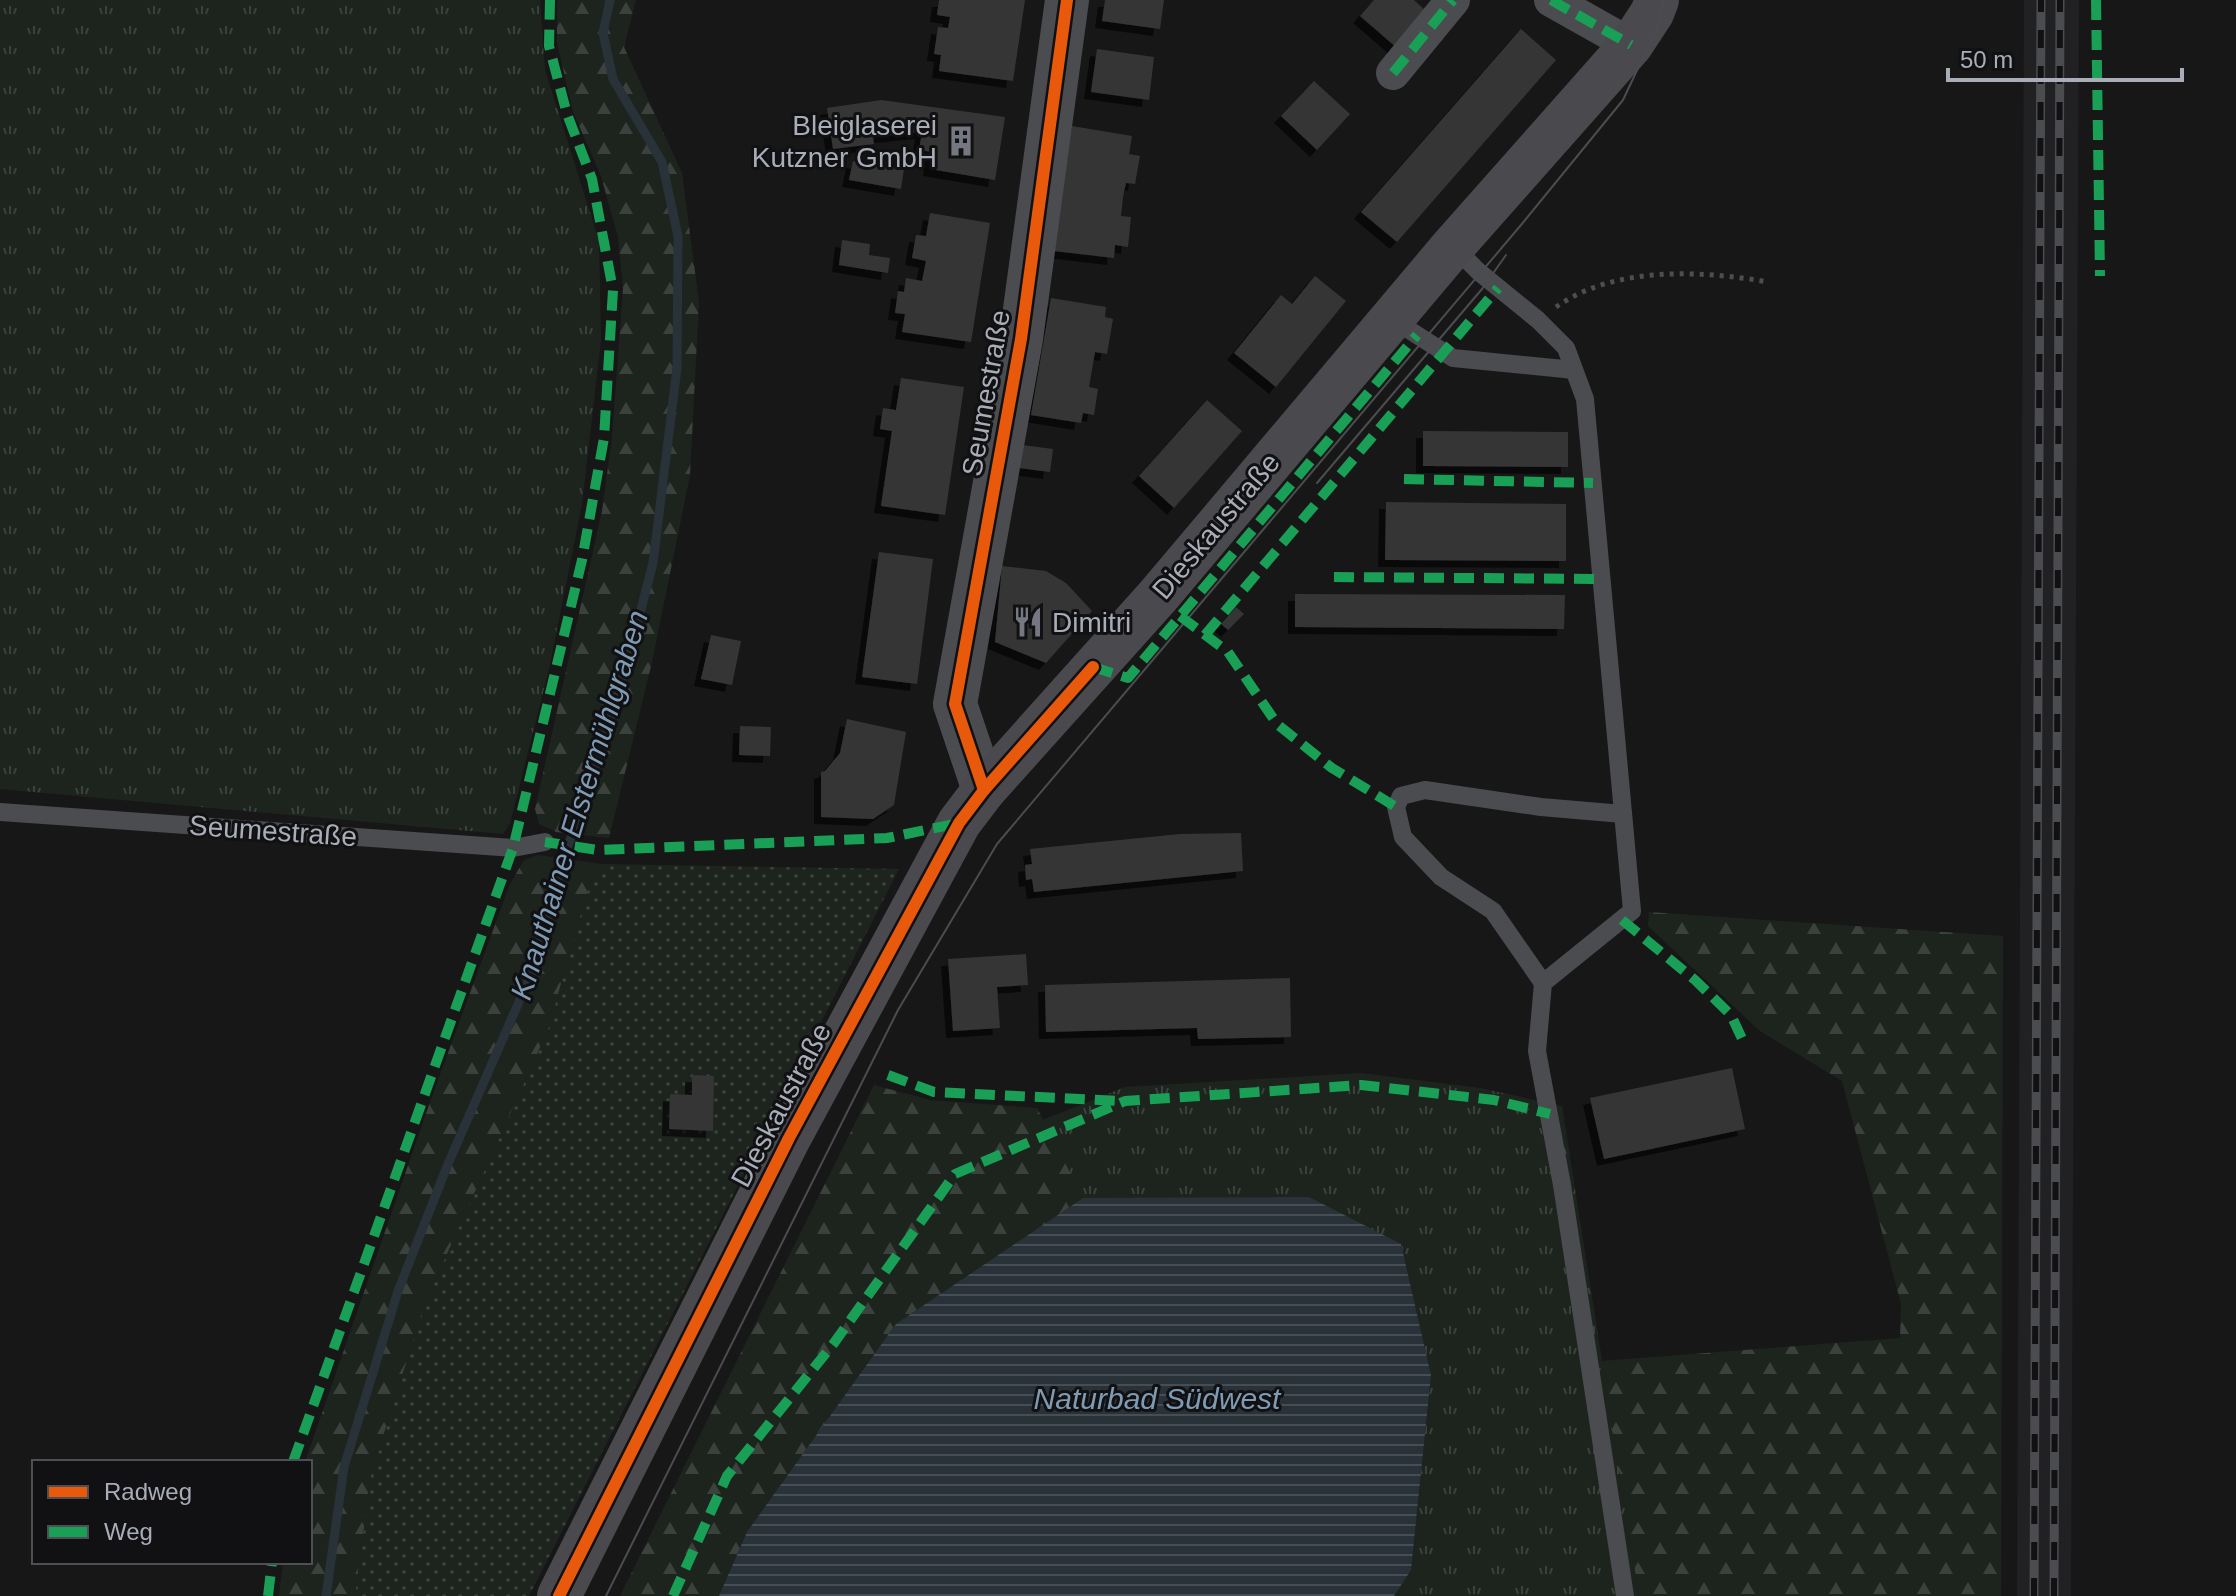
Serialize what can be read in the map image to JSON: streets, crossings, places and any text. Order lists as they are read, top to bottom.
{
  "streets": {
    "main road": ["Dieskaustraße"],
    "street": ["Seumestraße"]
  },
  "crossings": [
    ["Seumestraße", "Dieskaustraße"]
  ],
  "water": ["Knauthainer Elstermühlgraben", "Naturbad Südwest"],
  "places": {
    "building": ["Bleiglaserei Kutzner GmbH"],
    "restaurant": ["Dimitri"]
  },
  "legend": ["Radweg", "Weg"],
  "scale_bar": "50 m"
}
